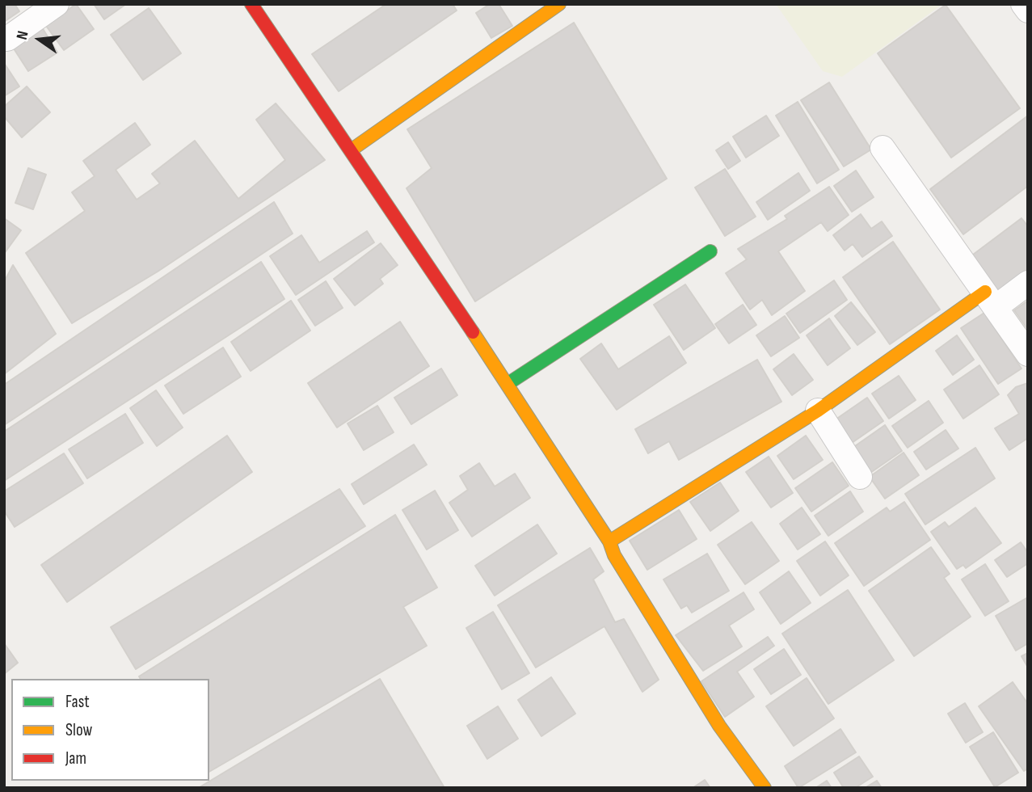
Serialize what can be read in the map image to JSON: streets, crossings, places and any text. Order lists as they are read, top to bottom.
{
  "legend": ["Fast", "Slow", "Jam"],
  "north": "left"
}
